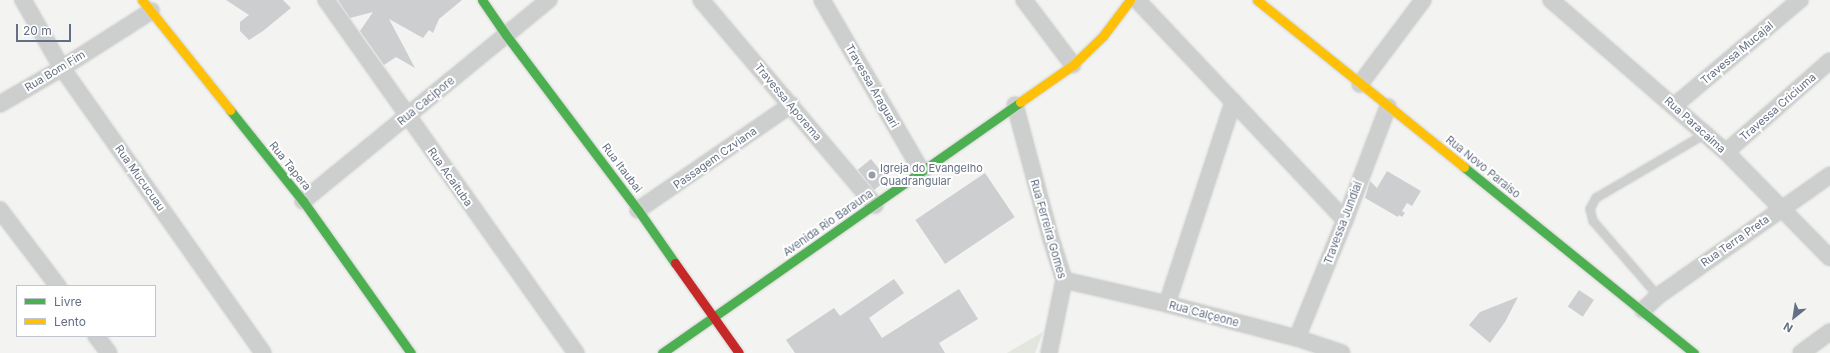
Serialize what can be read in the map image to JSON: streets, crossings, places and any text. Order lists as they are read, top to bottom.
{
  "streets": {
    "street": [
      "Travessa Mucajal",
      "Rua Bom Fim",
      "Travessa Araguari",
      "Rua Cacipore",
      "Travessa Aporema",
      "Travessa Criciuma",
      "Rua Paracaima",
      "Passagem Czviana",
      "Rua Tapera",
      "Rua Novo Paraiso",
      "Rua Itaubai",
      "Rua Acaituba",
      "Rua Mucucuau",
      "Avenida Rio Barauna",
      "Travessa Jundiaí",
      "Rua Ferreira Gomes",
      "Rua Terra Preta",
      "Rua Calçeone"
    ]
  },
  "crossings": [
    ["Travessa Mucajal", "Rua Paracaima"],
    ["Rua Bom Fim", "Rua Tapera"],
    ["Rua Bom Fim", "Rua Mucucuau"],
    ["Travessa Araguari", "Avenida Rio Barauna"],
    ["Rua Cacipore", "Rua Tapera"],
    ["Rua Cacipore", "Rua Itaubai"],
    ["Rua Cacipore", "Rua Acaituba"],
    ["Travessa Aporema", "Passagem Czviana"],
    ["Travessa Aporema", "Avenida Rio Barauna"],
    ["Travessa Criciuma", "Rua Paracaima"],
    ["Rua Paracaima", "Rua Terra Preta"],
    ["Passagem Czviana", "Rua Itaubai"],
    ["Rua Novo Paraiso", "Travessa Jundiaí"],
    ["Rua Novo Paraiso", "Rua Terra Preta"],
    ["Rua Itaubai", "Avenida Rio Barauna"],
    ["Avenida Rio Barauna", "Rua Ferreira Gomes"],
    ["Travessa Jundiaí", "Rua Calçeone"],
    ["Rua Ferreira Gomes", "Rua Calçeone"]
  ],
  "places": ["Igreja do Evangelho Quadrangular"],
  "legend": ["Livre", "Lento"],
  "scale_bar": "20 m",
  "north": "bottom left"
}
